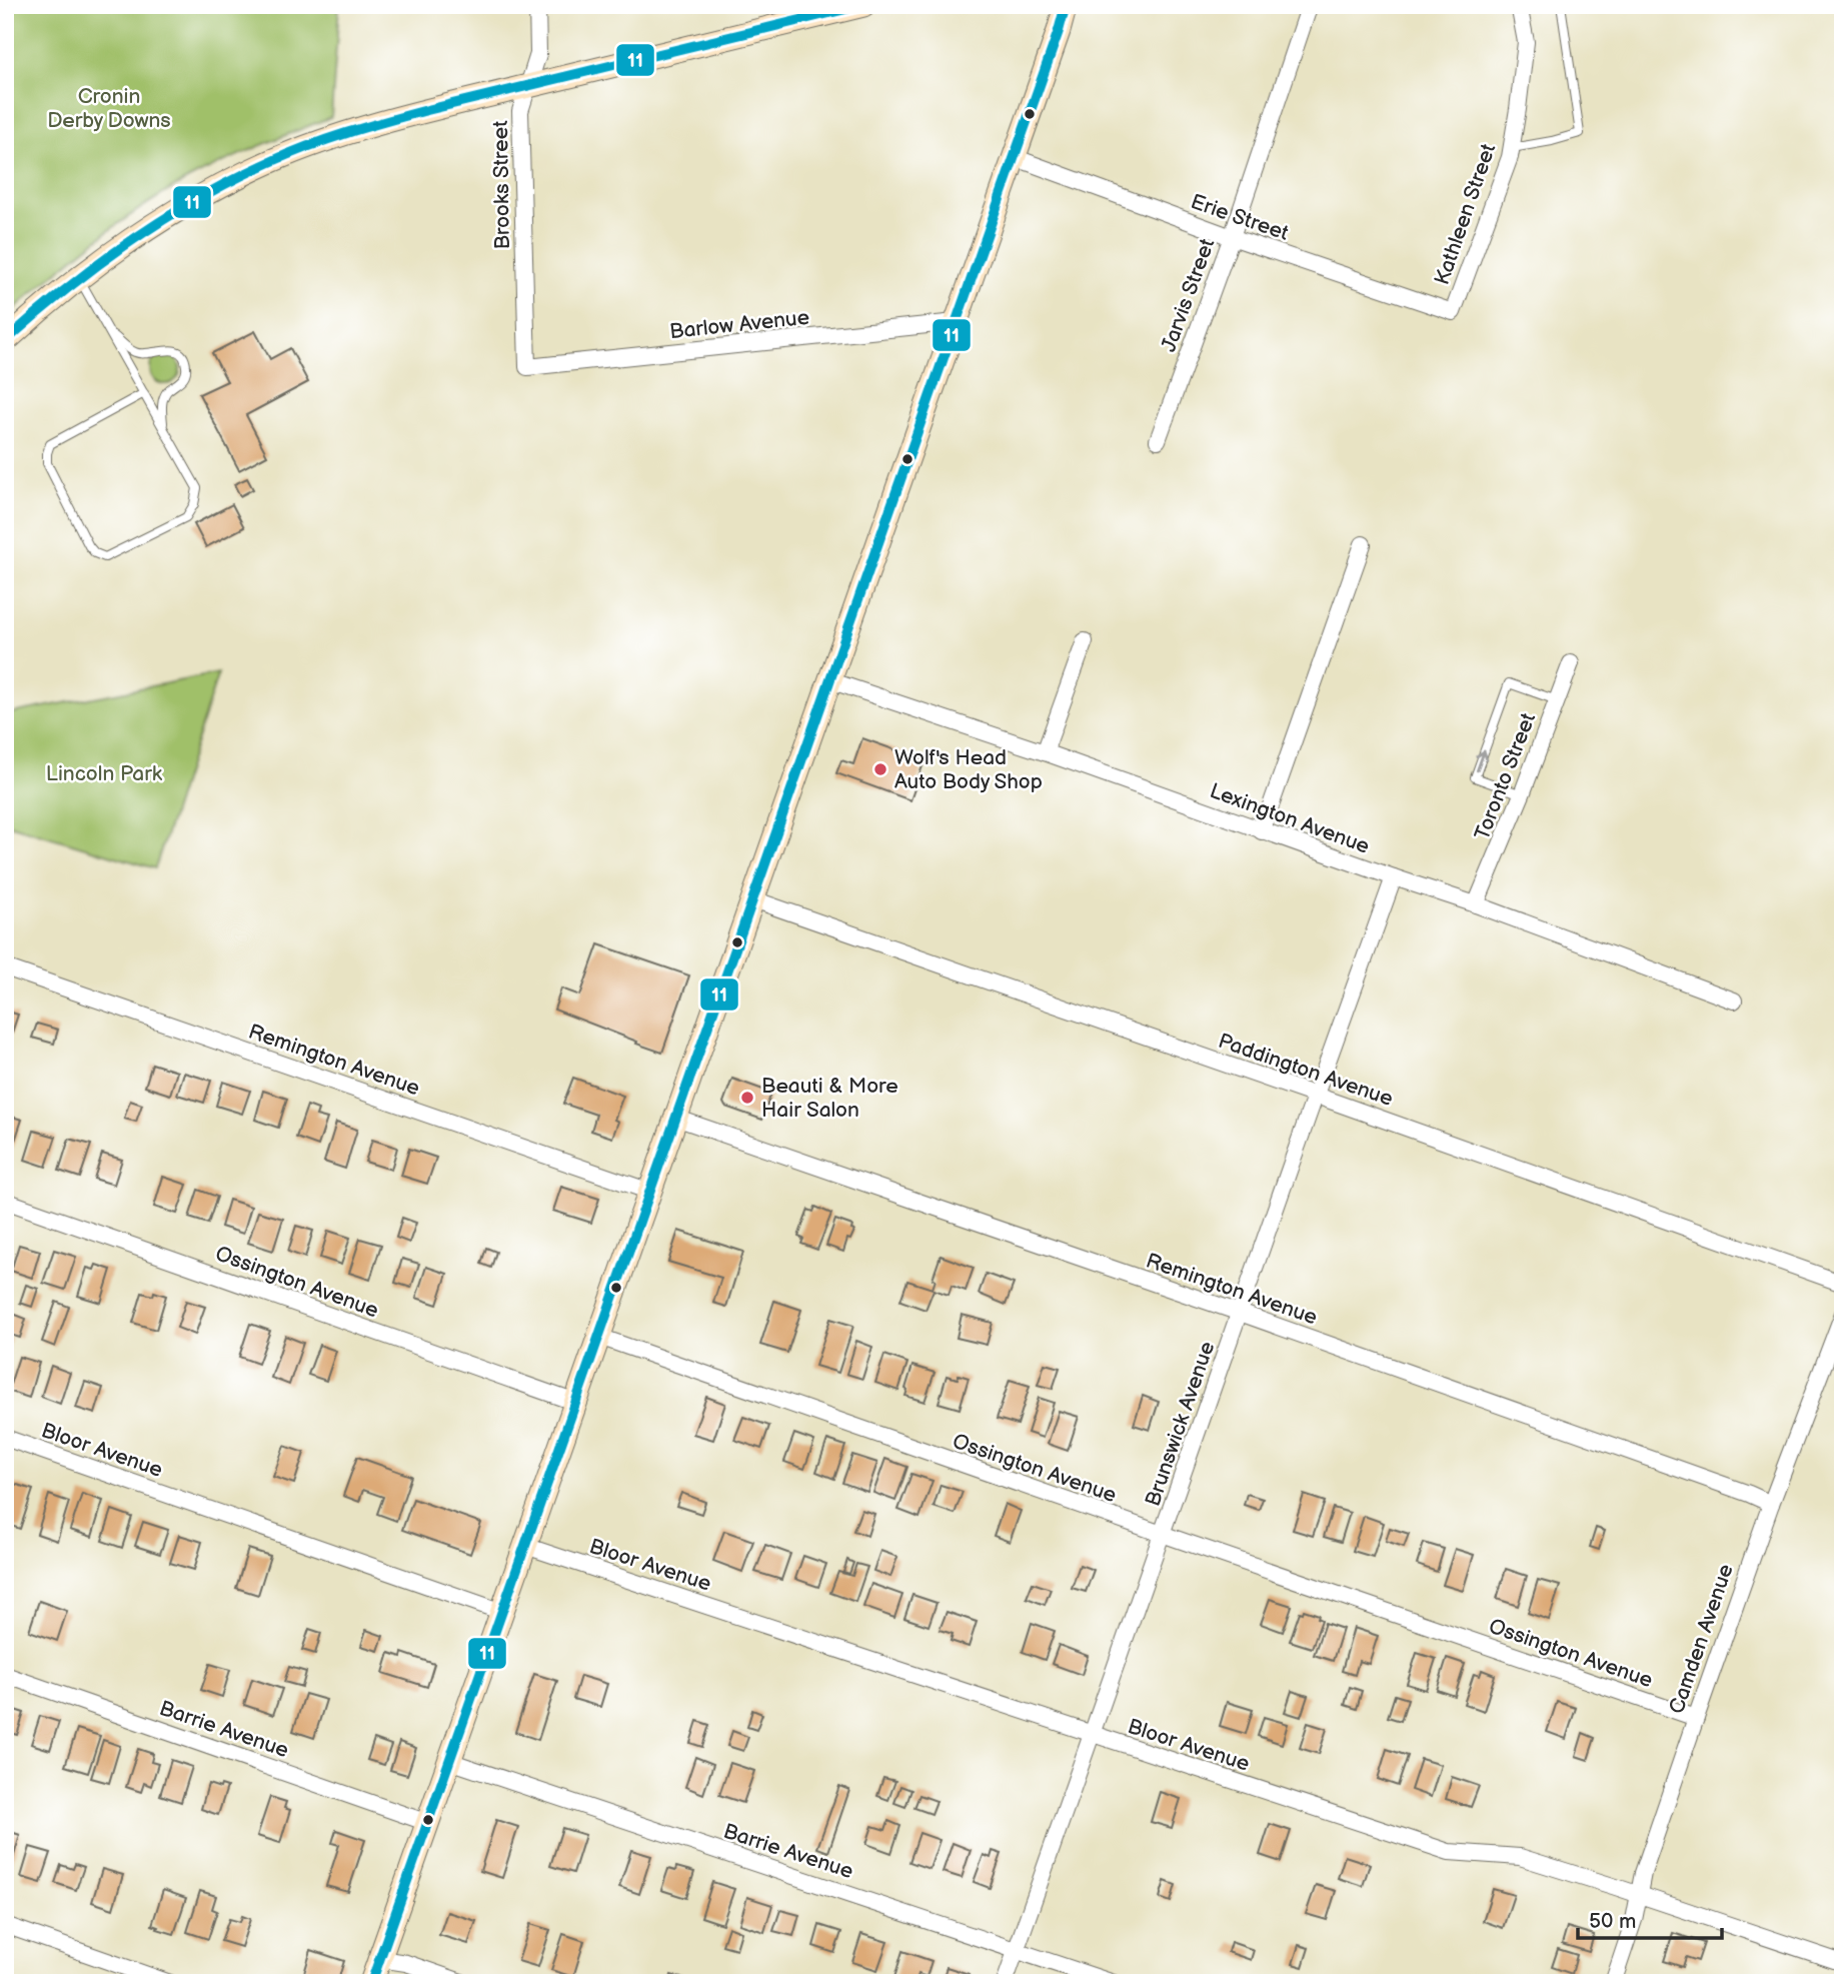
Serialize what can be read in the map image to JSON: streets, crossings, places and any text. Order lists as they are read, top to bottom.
{
  "streets": {
    "street": [
      "Brooks Street",
      "Kathleen Street",
      "Erie Street",
      "Jarvis Street",
      "Barlow Avenue",
      "Toronto Street",
      "Lexington Avenue",
      "Remington Avenue",
      "Paddington Avenue",
      "Ossington Avenue",
      "Brunswick Avenue",
      "Bloor Avenue",
      "Camden Avenue",
      "Barrie Avenue"
    ]
  },
  "crossings": [
    ["Brooks Street", "Barlow Avenue"],
    ["Kathleen Street", "Erie Street"],
    ["Erie Street", "Jarvis Street"],
    ["Toronto Street", "Lexington Avenue"],
    ["Lexington Avenue", "Brunswick Avenue"],
    ["Remington Avenue", "Brunswick Avenue"],
    ["Remington Avenue", "Camden Avenue"],
    ["Paddington Avenue", "Brunswick Avenue"],
    ["Ossington Avenue", "Brunswick Avenue"],
    ["Ossington Avenue", "Camden Avenue"],
    ["Brunswick Avenue", "Bloor Avenue"],
    ["Brunswick Avenue", "Barrie Avenue"],
    ["Bloor Avenue", "Camden Avenue"]
  ],
  "parks": ["Cronin Derby Downs", "Lincoln Park"],
  "places": ["Wolf's Head Auto Body Shop", "Beauti & More Hair Salon"],
  "lines": ["transit line 11"],
  "scale_bar": "50 m"
}
